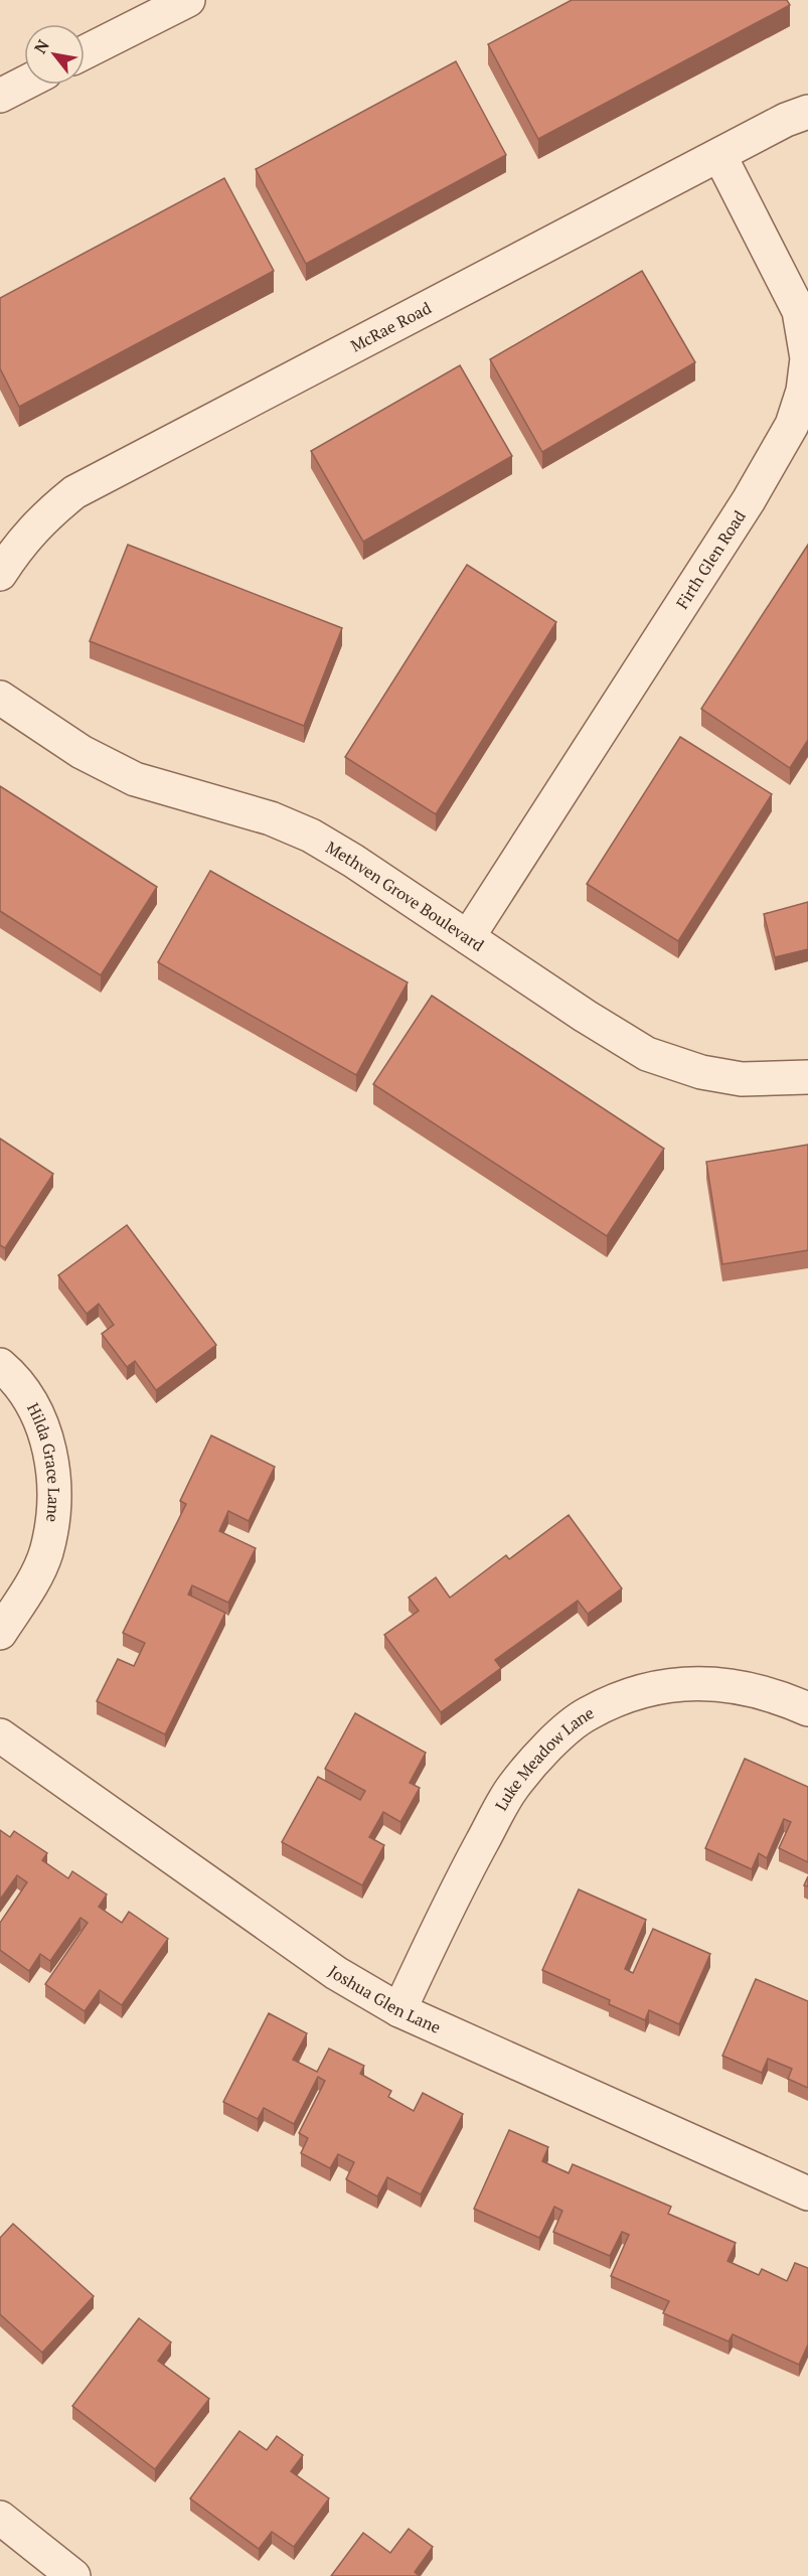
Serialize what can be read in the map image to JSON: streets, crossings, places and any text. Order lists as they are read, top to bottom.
{
  "streets": {
    "street": [
      "McRae Road",
      "Firth Glen Road",
      "Methven Grove Boulevard",
      "Hilda Grace Lane",
      "Luke Meadow Lane",
      "Joshua Glen Lane"
    ]
  },
  "crossings": [
    ["McRae Road", "Firth Glen Road"],
    ["Firth Glen Road", "Methven Grove Boulevard"],
    ["Luke Meadow Lane", "Joshua Glen Lane"]
  ],
  "north": "top left"
}
